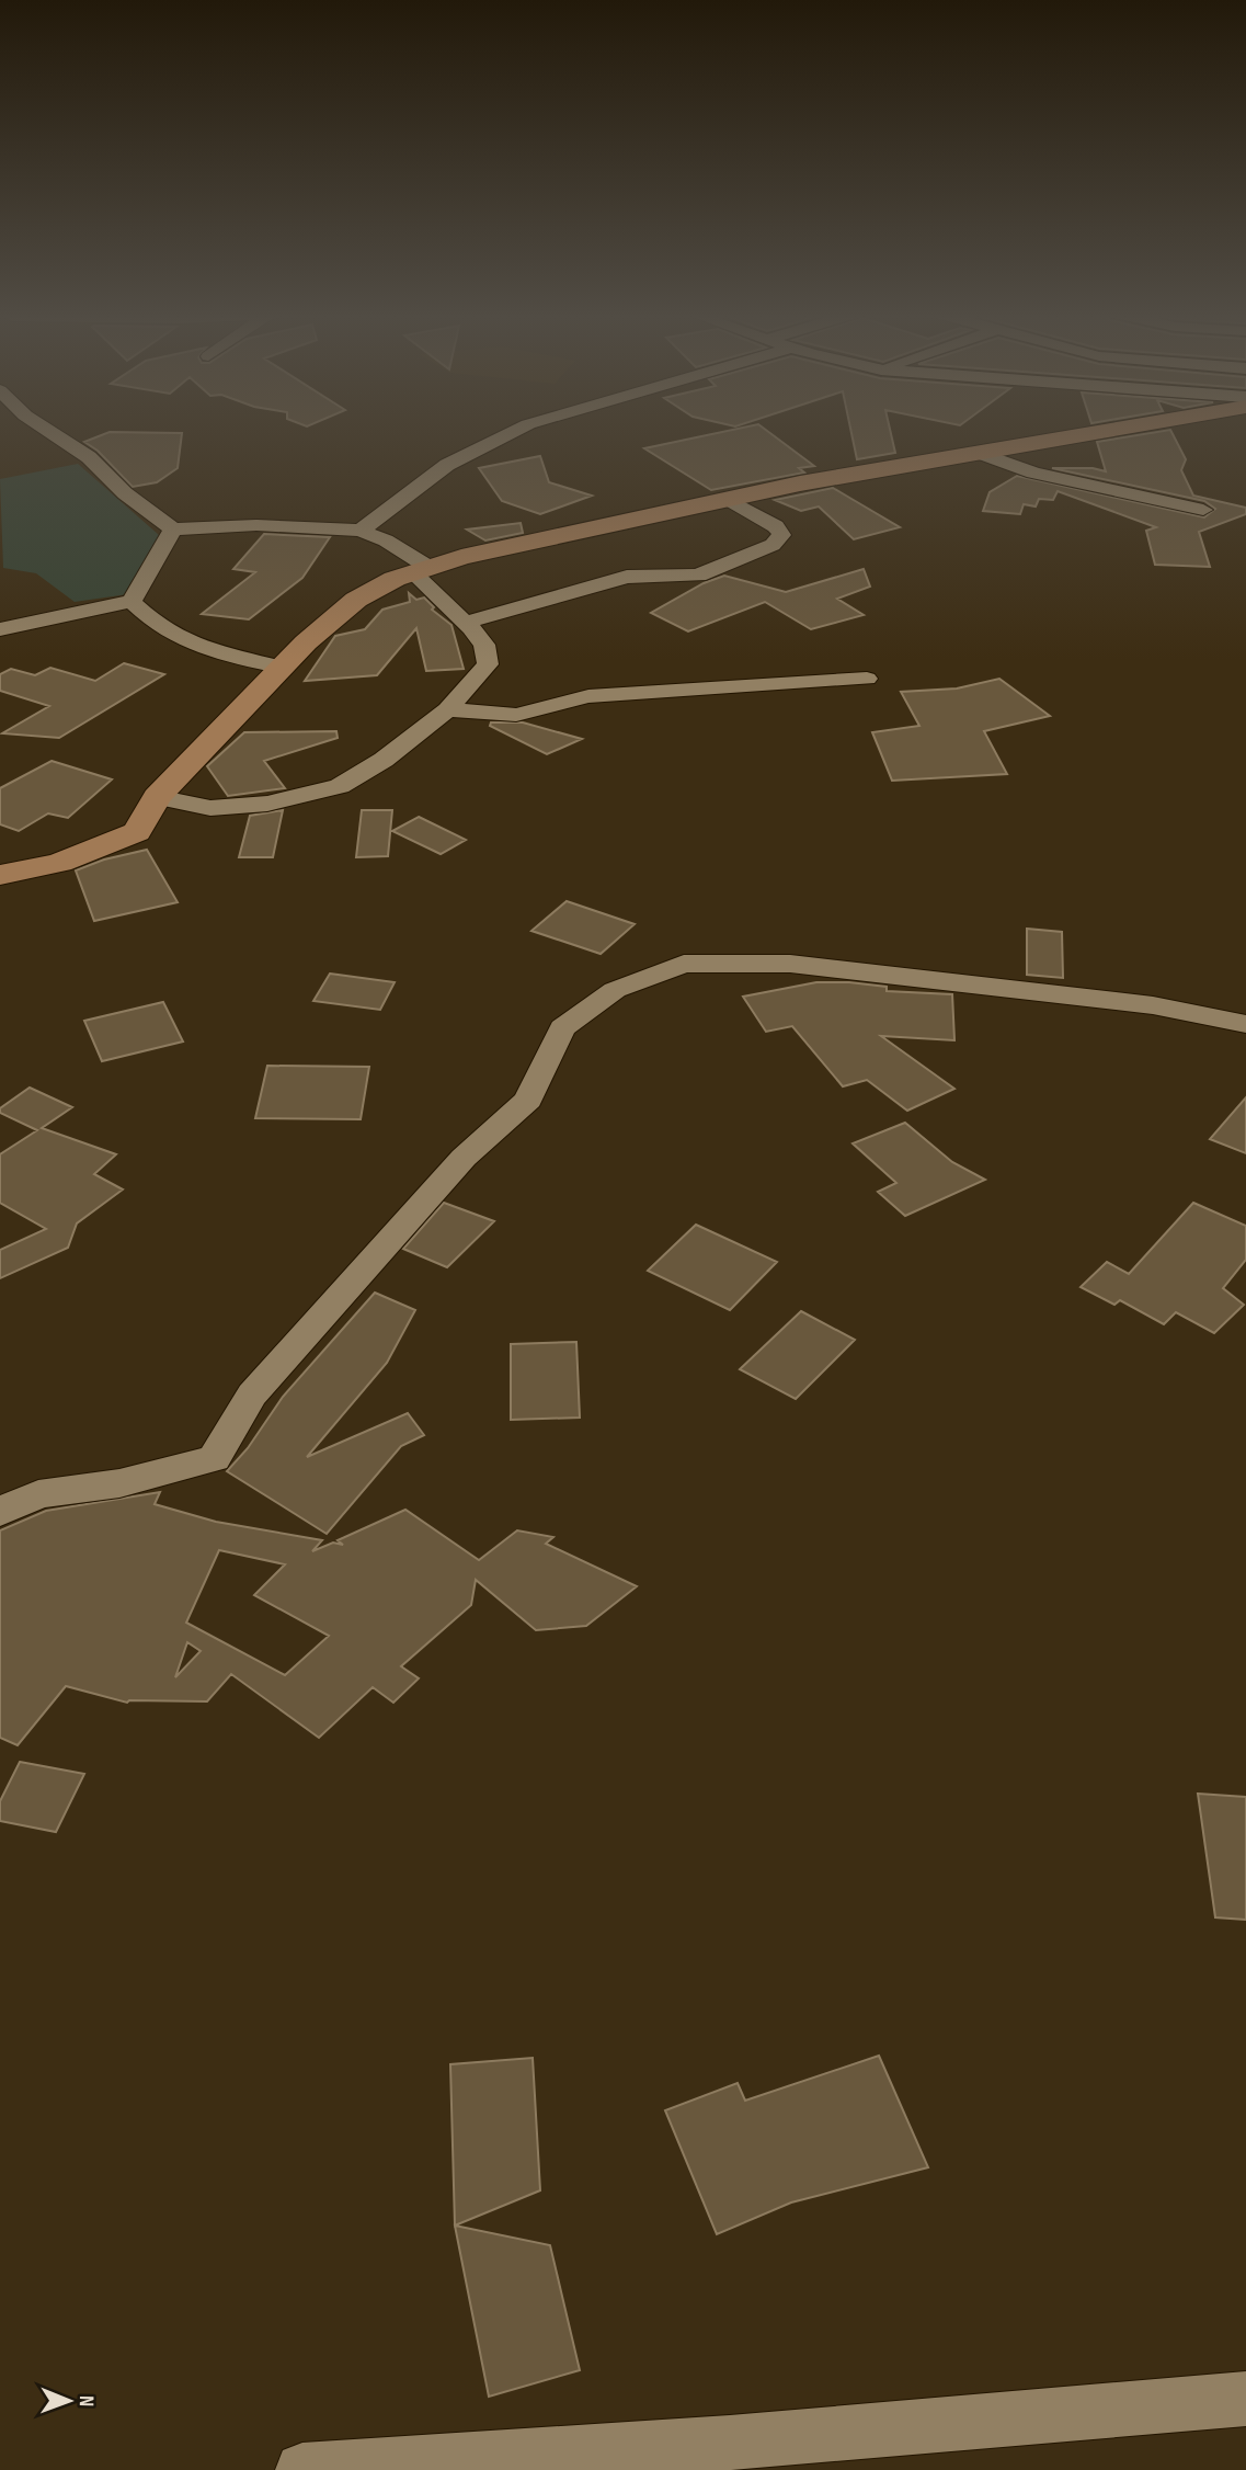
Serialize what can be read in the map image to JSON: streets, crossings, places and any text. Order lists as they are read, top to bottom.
{
  "north": "right"
}
